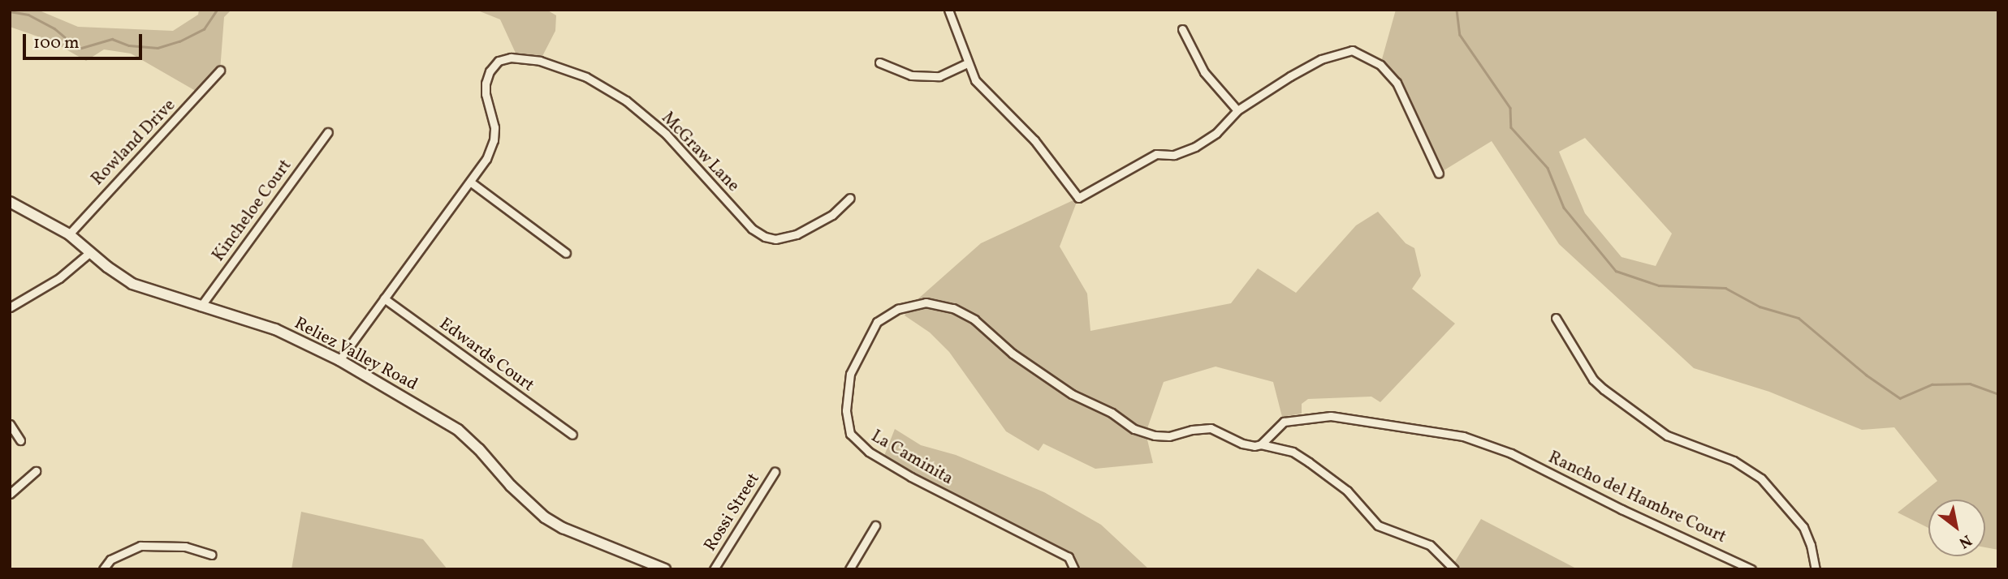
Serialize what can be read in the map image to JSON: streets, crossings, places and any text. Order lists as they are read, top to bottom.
{
  "streets": {
    "main road": ["Reliez Valley Road"],
    "street": [
      "Rowland Drive",
      "McGraw Lane",
      "Kincheloe Court",
      "Edwards Court",
      "La Caminita",
      "Rancho del Hambre Court",
      "Rossi Street"
    ]
  },
  "crossings": [
    ["Rowland Drive", "Reliez Valley Road"],
    ["McGraw Lane", "Reliez Valley Road"],
    ["McGraw Lane", "Edwards Court"],
    ["Kincheloe Court", "Reliez Valley Road"],
    ["La Caminita", "Rancho del Hambre Court"]
  ],
  "scale_bar": "100 m",
  "north": "bottom right"
}
